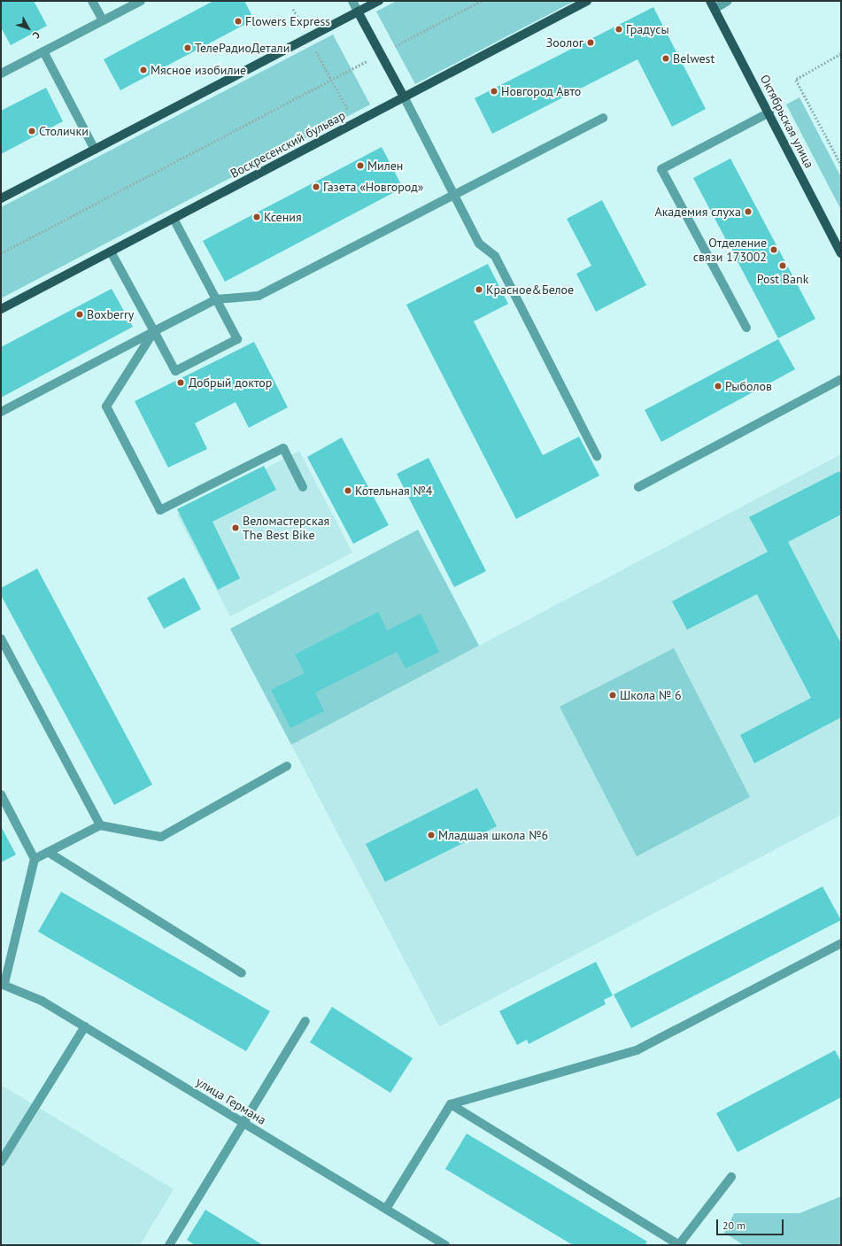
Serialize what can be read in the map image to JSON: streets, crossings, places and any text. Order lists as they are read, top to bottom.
{
  "streets": {
    "main road": ["Октябрьская улица", "Воскресенский бульвар"],
    "street": ["улица Германа"]
  },
  "places": [
    "Flowers Express",
    "Градусы",
    "Зоолог",
    "ТелеРадиоДетали",
    "Belwest",
    "Мясное изобилие",
    "Новгород Авто",
    "Столички",
    "Милен",
    "Газета «Новгород»",
    "Академия слуха",
    "Ксения",
    "Отделение связи 173002",
    "Post Bank",
    "Красное&Белое",
    "Boxberry",
    "Добрый доктор",
    "Рыболов",
    "Котельная №4",
    "Веломастерская The Best Bike",
    "Школа № 6",
    "Младшая школа №6"
  ],
  "scale_bar": "20 m",
  "north": "bottom right"
}
